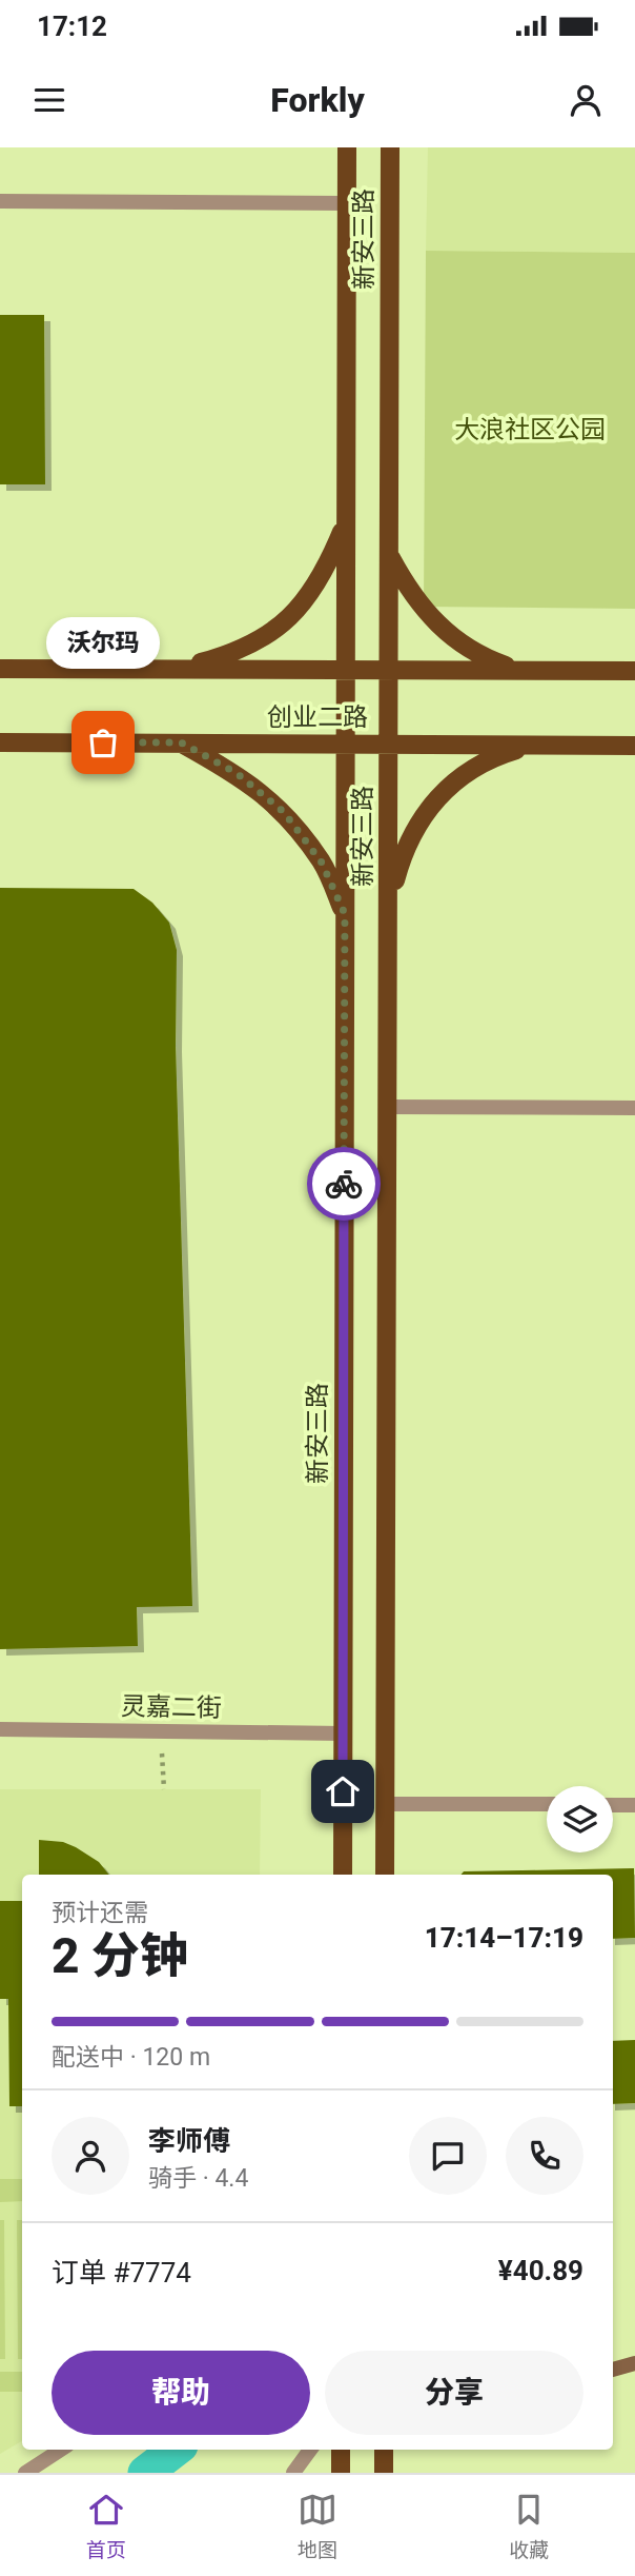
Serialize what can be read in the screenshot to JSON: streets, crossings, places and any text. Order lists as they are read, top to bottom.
{
  "streets": {
    "main road": ["新安三路", "创业二路"],
    "street": ["灵嘉二街"]
  },
  "crossings": [
    ["新安三路", "创业二路"],
    ["新安三路", "灵嘉二街"]
  ],
  "parks": ["大浪社区公园"],
  "places": ["沃尔玛"],
  "page": {
    "status": "17:12",
    "header": "Forkly",
    "bubble": "沃尔玛",
    "heading": ["2 分钟", "预计还需", "17:14–17:19"],
    "panel": [
      "李师傅",
      "骑手 · 4.4",
      "订单 #7774",
      "¥40.89"
    ],
    "bar": "配送中 · 120 m",
    "buttons": ["帮助", "分享"],
    "tabs": ["首页", "地图", "收藏"]
  }
}
